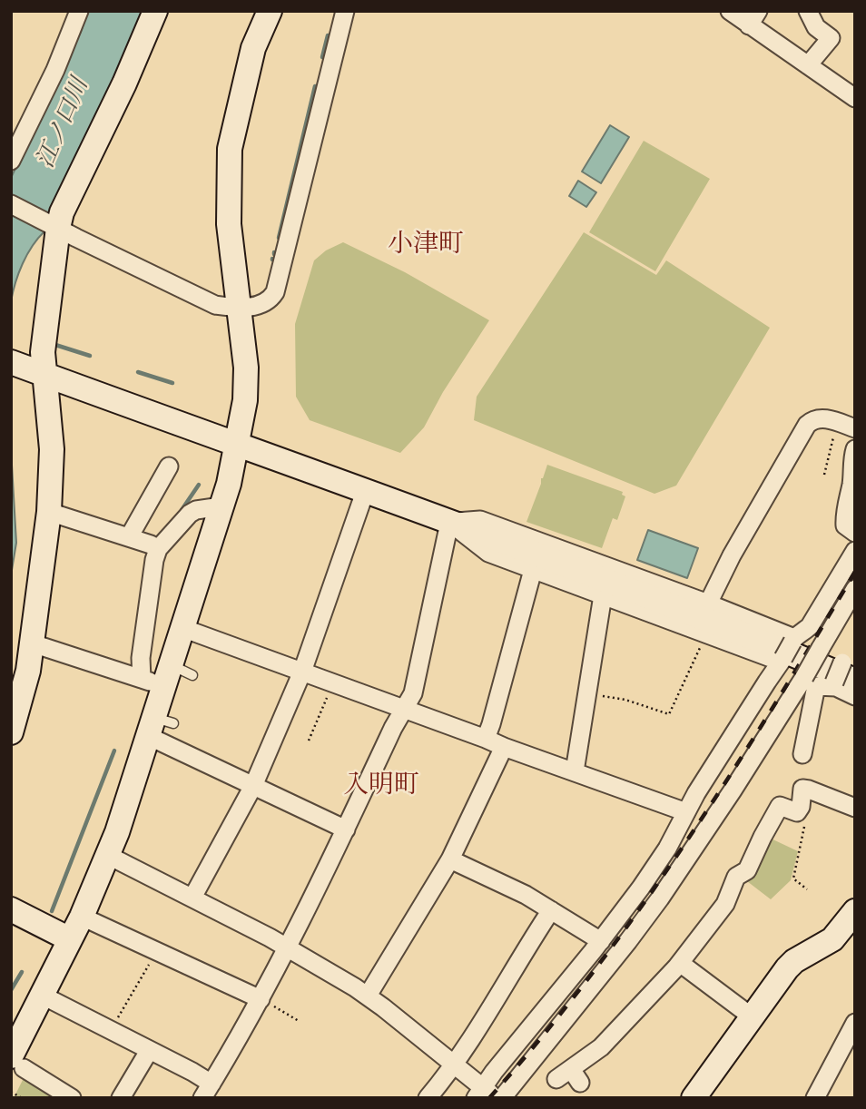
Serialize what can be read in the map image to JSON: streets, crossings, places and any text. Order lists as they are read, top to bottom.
{
  "districts": ["小津町", "入明町"],
  "water": ["江ノ口川"]
}
